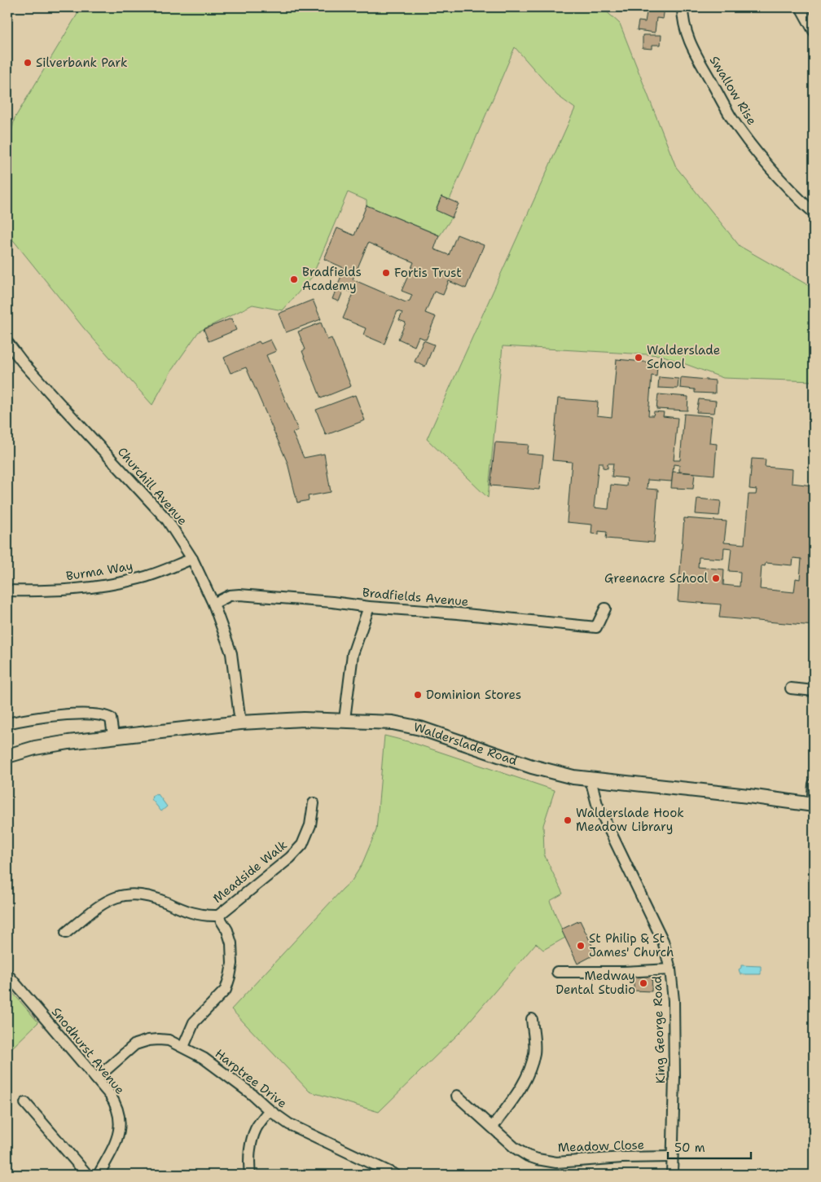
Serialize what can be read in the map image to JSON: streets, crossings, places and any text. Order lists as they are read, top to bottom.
{
  "streets": {
    "street": [
      "Swallow Rise",
      "Churchill Avenue",
      "Burma Way",
      "Bradfields Avenue",
      "Walderslade Road",
      "Meadside Walk",
      "King George Road",
      "Snodhurst Avenue",
      "Harptree Drive",
      "Meadow Close"
    ]
  },
  "crossings": [
    ["Churchill Avenue", "Burma Way"],
    ["Churchill Avenue", "Bradfields Avenue"],
    ["Churchill Avenue", "Walderslade Road"],
    ["Walderslade Road", "King George Road"],
    ["Meadside Walk", "Harptree Drive"],
    ["King George Road", "Meadow Close"],
    ["Snodhurst Avenue", "Harptree Drive"]
  ],
  "places": [
    "Silverbank Park",
    "Fortis Trust",
    "Bradfields Academy",
    "Walderslade School",
    "Greenacre School",
    "Dominion Stores",
    "Walderslade Hook Meadow Library",
    "St Philip & St James' Church",
    "Medway Dental Studio"
  ],
  "scale_bar": "50 m"
}
